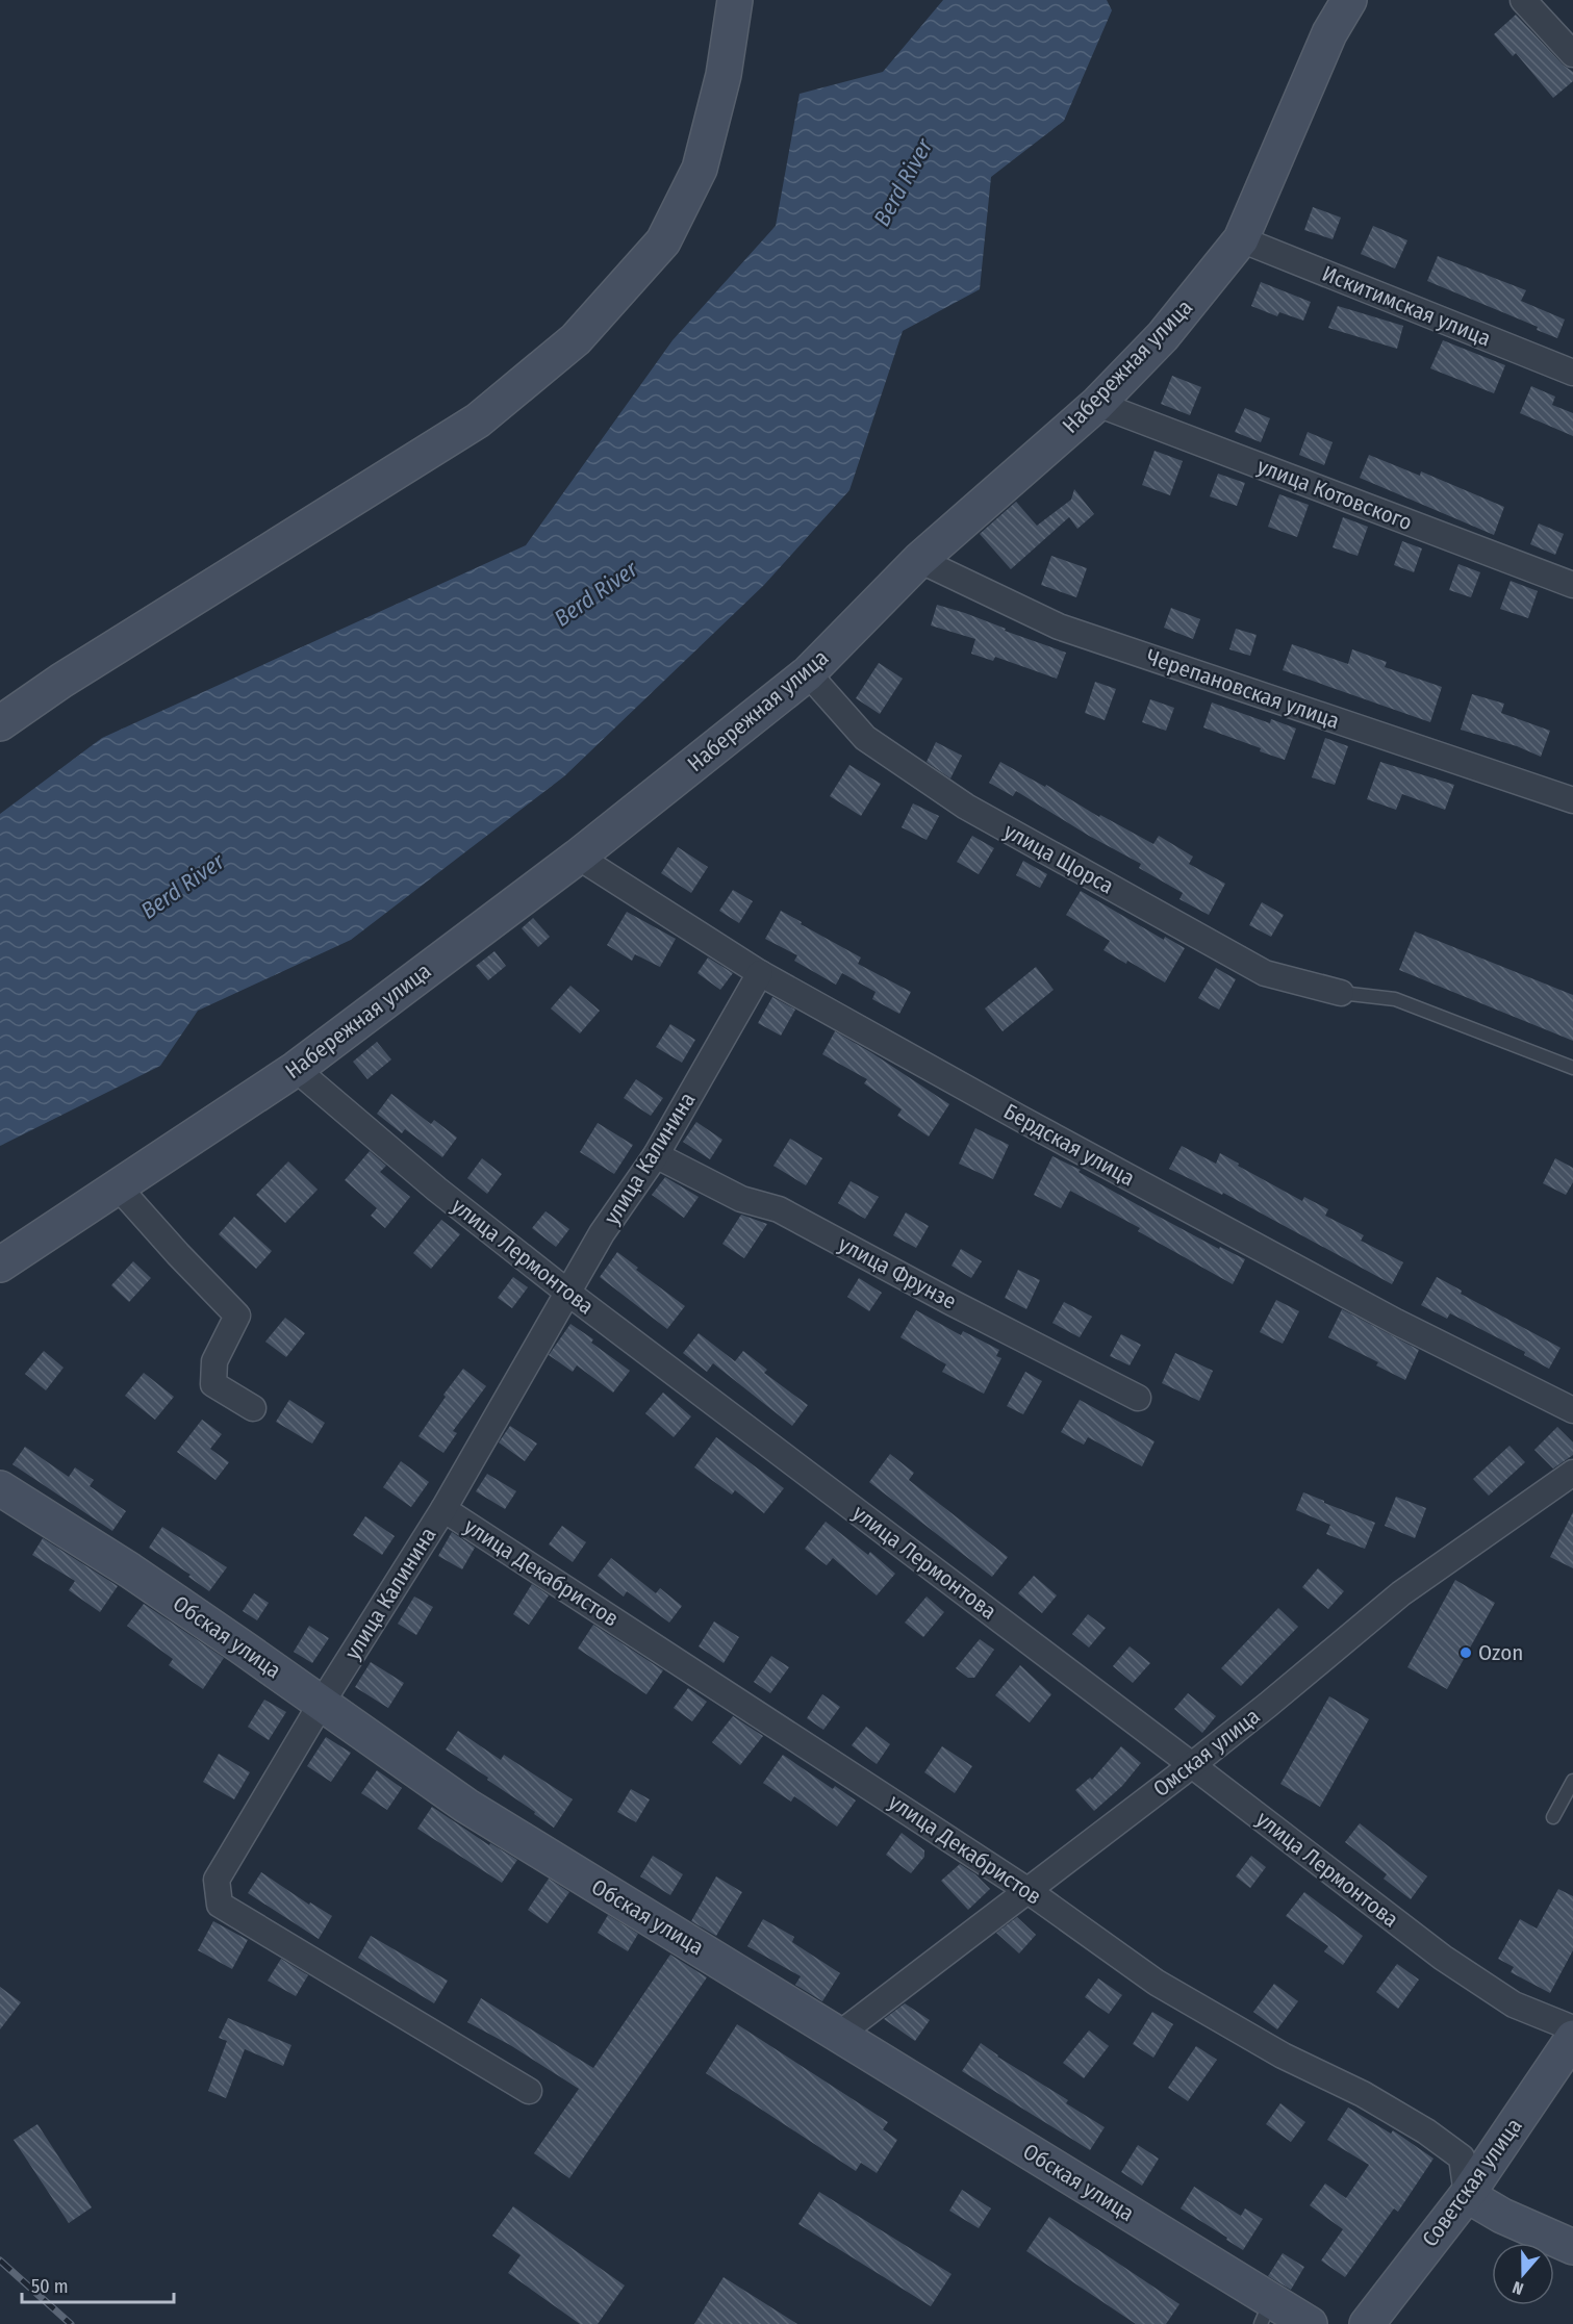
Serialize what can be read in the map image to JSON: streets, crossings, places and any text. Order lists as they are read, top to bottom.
{
  "streets": {
    "street": [
      "Искитимская улица",
      "Набережная улица",
      "улица Котовского",
      "Черепановская улица",
      "улица Щорса",
      "Бердская улица",
      "улица Калинина",
      "улица Лермонтова",
      "улица Фрунзе",
      "улица Декабристов",
      "Обская улица",
      "Омская улица",
      "Советская улица"
    ]
  },
  "crossings": [
    ["Искитимская улица", "Набережная улица"],
    ["Набережная улица", "улица Котовского"],
    ["Набережная улица", "Черепановская улица"],
    ["Набережная улица", "улица Щорса"],
    ["Набережная улица", "Бердская улица"],
    ["Набережная улица", "улица Лермонтова"],
    ["Бердская улица", "улица Калинина"],
    ["улица Калинина", "улица Лермонтова"],
    ["улица Калинина", "улица Фрунзе"],
    ["улица Калинина", "улица Декабристов"],
    ["улица Калинина", "Обская улица"],
    ["улица Лермонтова", "Омская улица"],
    ["улица Декабристов", "Омская улица"],
    ["улица Декабристов", "Советская улица"],
    ["Обская улица", "Омская улица"]
  ],
  "water": ["Berd River"],
  "places": ["Ozon"],
  "scale_bar": "50 m",
  "north": "bottom"
}
